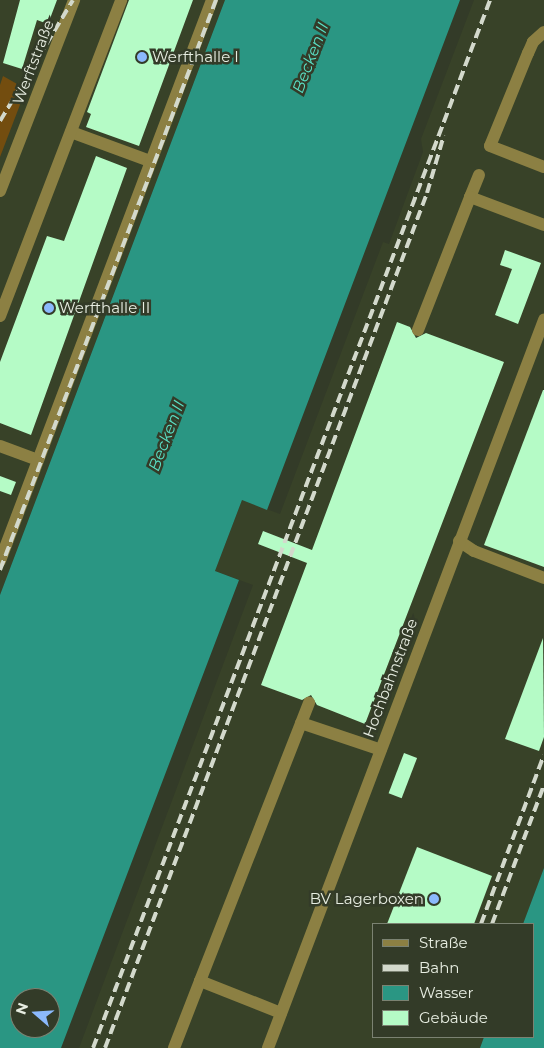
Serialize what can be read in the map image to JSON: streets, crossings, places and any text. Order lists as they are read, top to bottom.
{
  "streets": {
    "street": ["Werftstraße", "Hochbahnstraße"]
  },
  "water": ["Becken II"],
  "places": ["Werfthalle I", "Werfthalle II", "BV Lagerboxen"],
  "legend": [
    "Straße",
    "Bahn",
    "Wasser",
    "Gebäude"
  ],
  "north": "left"
}
